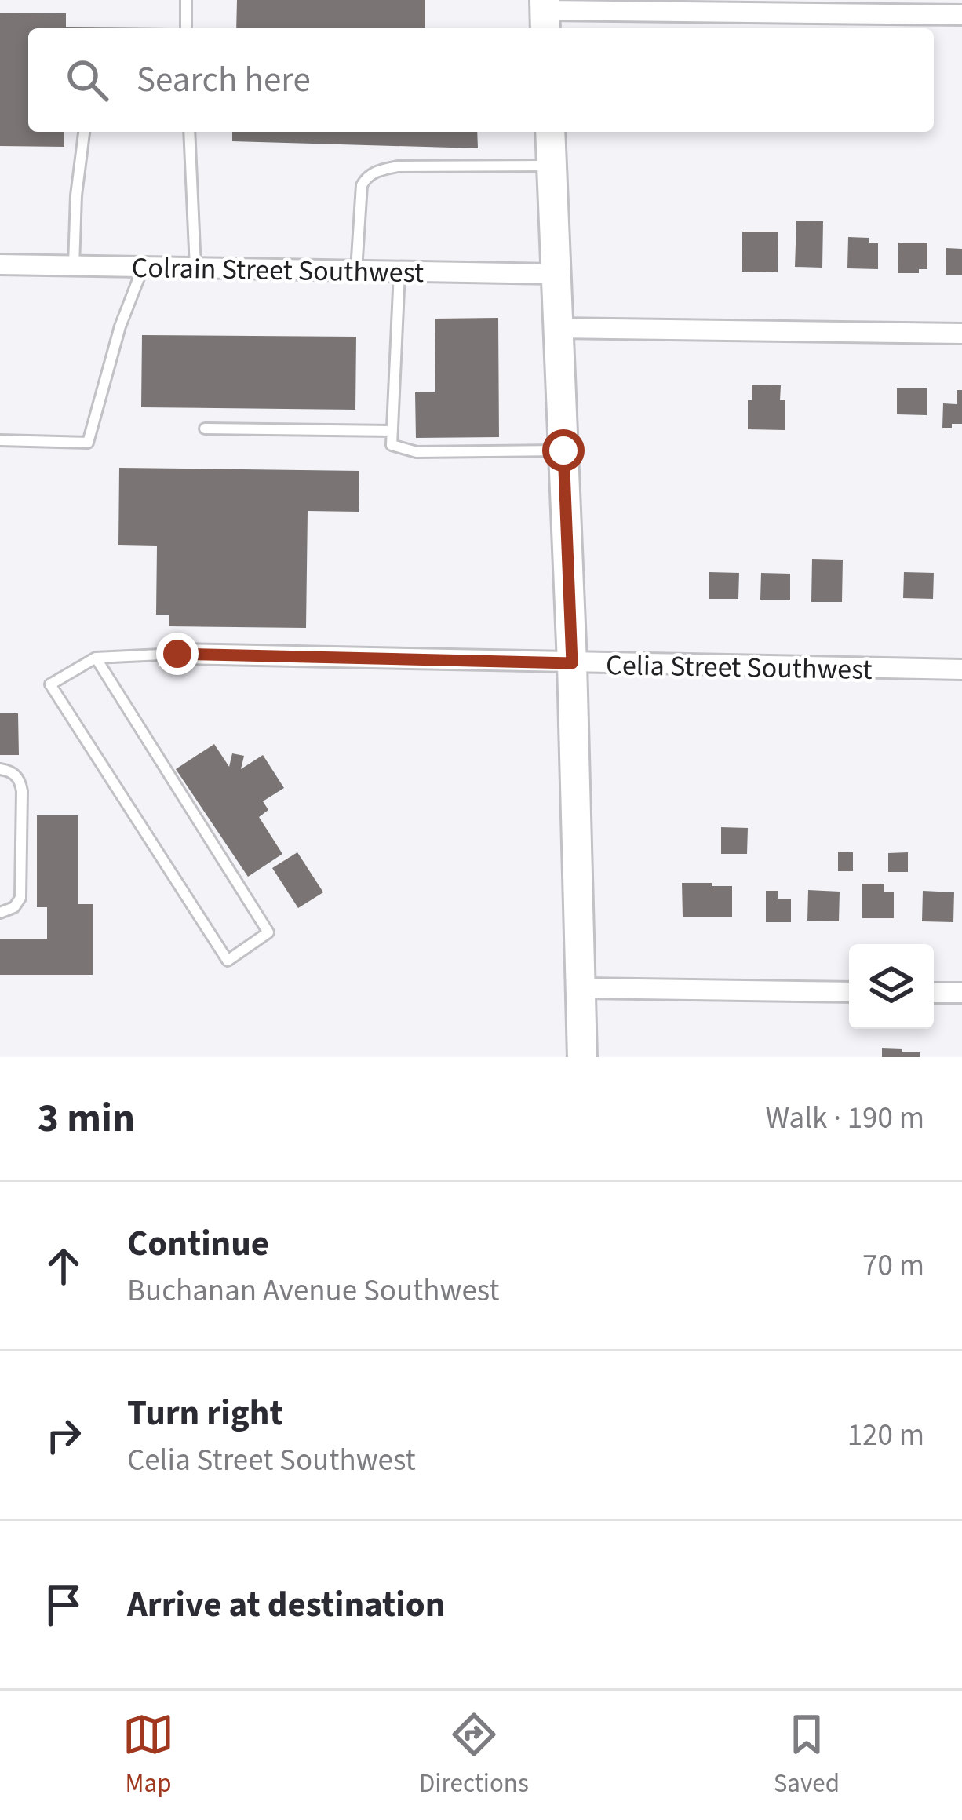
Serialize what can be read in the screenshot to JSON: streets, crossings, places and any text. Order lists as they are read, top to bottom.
{
  "streets": {
    "street": ["Colrain Street Southwest", "Celia Street Southwest"]
  },
  "page": {
    "search": "Search here",
    "heading": ["3 min", "Walk · 190 m"],
    "list": [
      ["Continue", "Buchanan Avenue Southwest", "70 m"],
      ["Turn right", "Celia Street Southwest", "120 m"],
      "Arrive at destination"
    ],
    "nav": ["Map", "Directions", "Saved"]
  }
}
